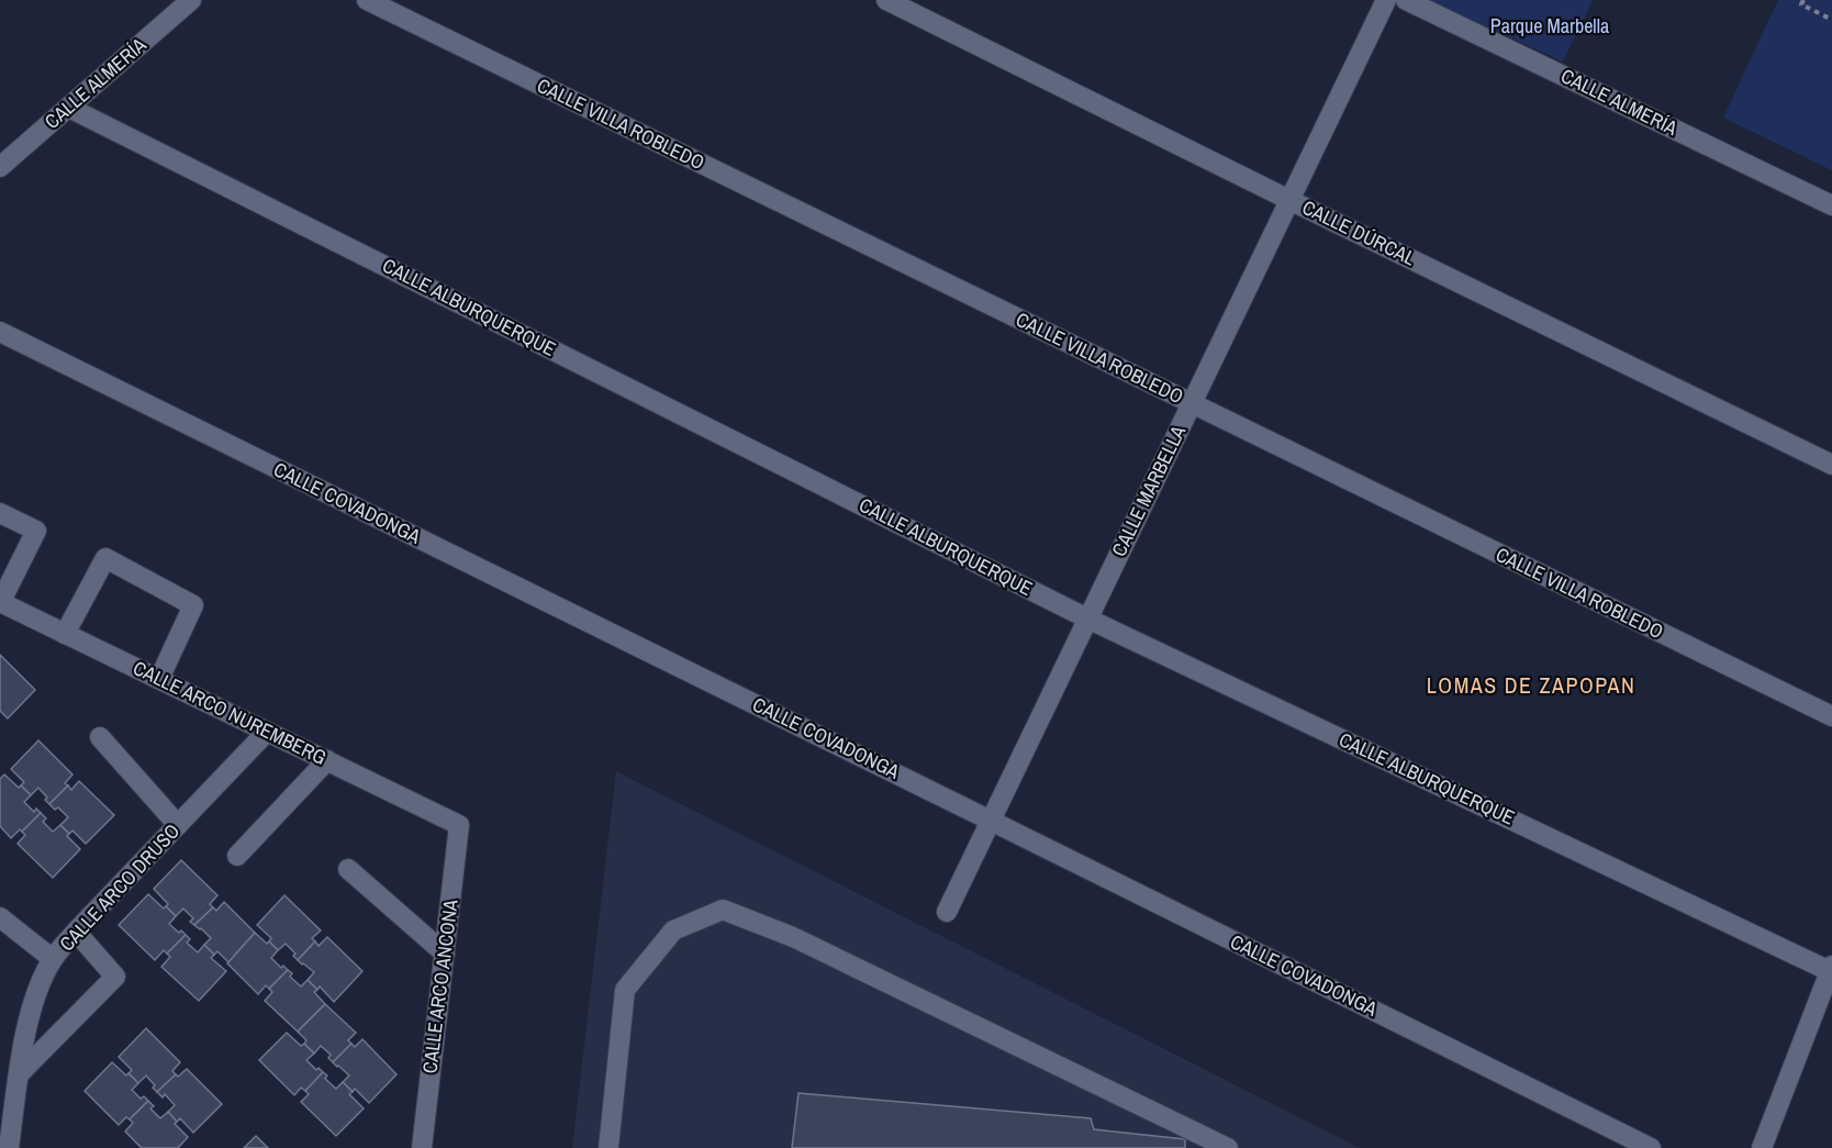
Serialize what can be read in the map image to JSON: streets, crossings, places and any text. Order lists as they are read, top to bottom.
{
  "streets": {
    "street": [
      "CALLE ALMERÍA",
      "CALLE VILLA ROBLEDO",
      "CALLE DÚRCAL",
      "CALLE ALBURQUERQUE",
      "CALLE MARBELLA",
      "CALLE COVADONGA",
      "CALLE ARCO NUREMBERG",
      "CALLE ARCO DRUSO",
      "CALLE ARCO ANCONA"
    ]
  },
  "crossings": [
    ["CALLE ALMERÍA", "CALLE ALBURQUERQUE"],
    ["CALLE VILLA ROBLEDO", "CALLE MARBELLA"],
    ["CALLE DÚRCAL", "CALLE MARBELLA"],
    ["CALLE ALBURQUERQUE", "CALLE MARBELLA"],
    ["CALLE MARBELLA", "CALLE COVADONGA"],
    ["CALLE ARCO NUREMBERG", "CALLE ARCO DRUSO"],
    ["CALLE ARCO NUREMBERG", "CALLE ARCO ANCONA"]
  ],
  "districts": ["LOMAS DE ZAPOPAN"],
  "parks": ["Parque Marbella"]
}
